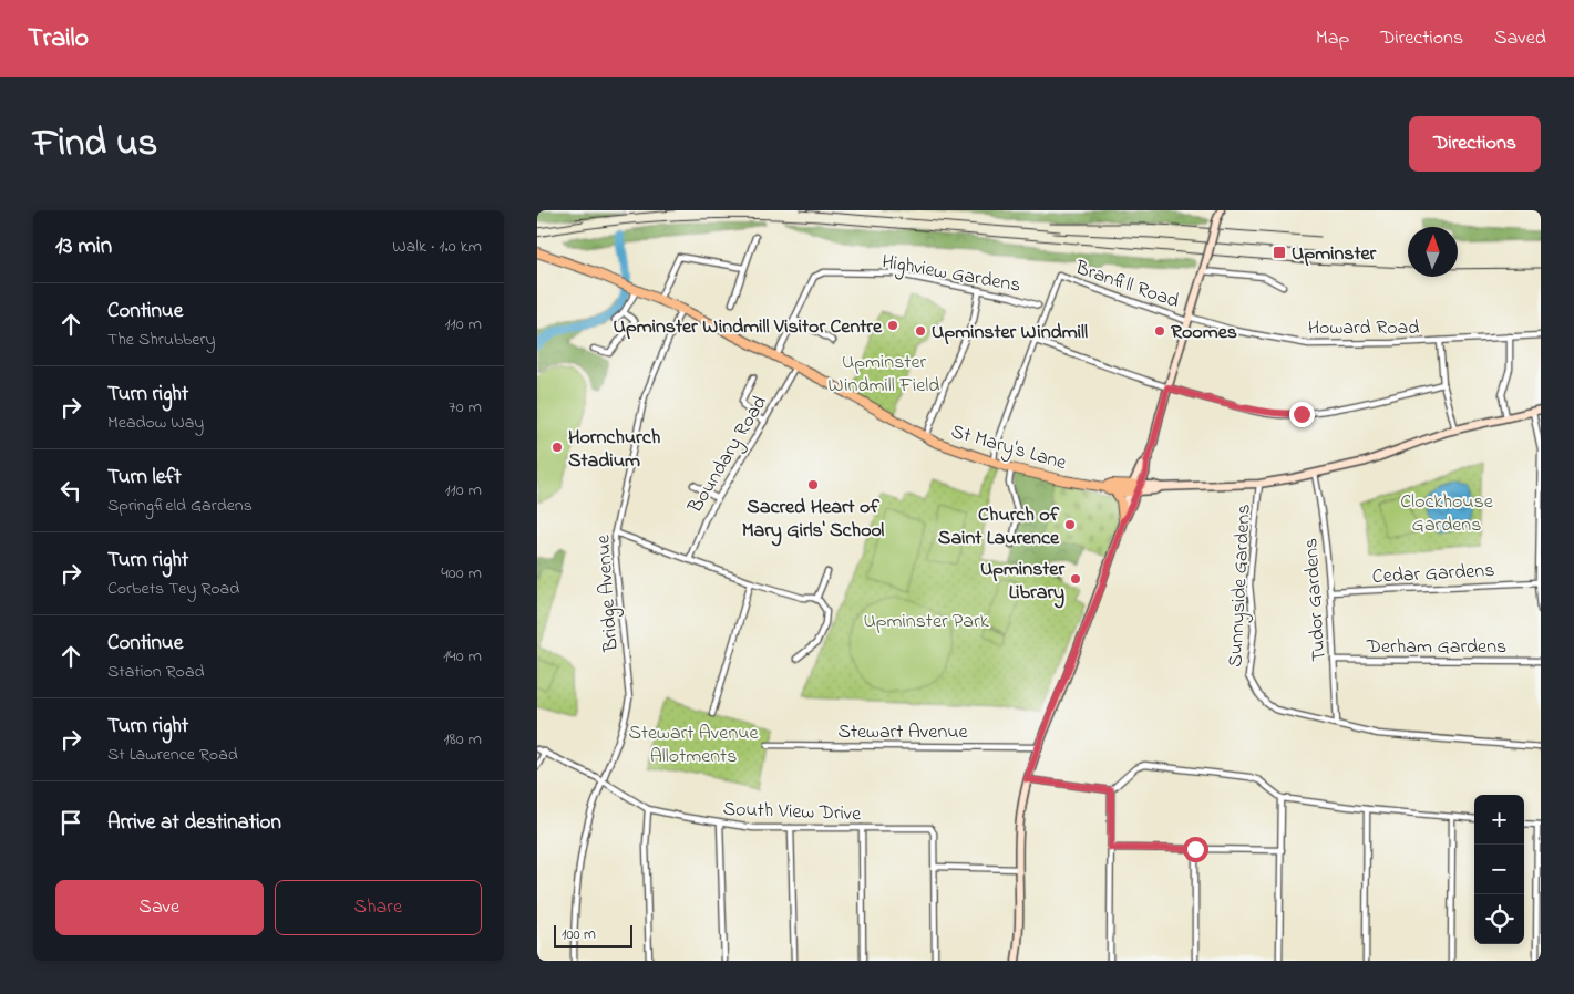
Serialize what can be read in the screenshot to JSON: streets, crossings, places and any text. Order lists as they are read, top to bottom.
{
  "streets": {
    "main road": ["St Mary's Lane"],
    "street": [
      "Highview Gardens",
      "Branfill Road",
      "Howard Road",
      "Boundary Road",
      "Cedar Gardens",
      "Sunnyside Gardens",
      "Bridge Avenue",
      "Tudor Gardens",
      "Derham Gardens",
      "Stewart Avenue",
      "South View Drive"
    ]
  },
  "crossings": [
    ["Highview Gardens", "St Mary's Lane"],
    ["Branfill Road", "Howard Road"],
    ["St Mary's Lane", "Boundary Road"],
    ["St Mary's Lane", "Sunnyside Gardens"],
    ["St Mary's Lane", "Bridge Avenue"],
    ["St Mary's Lane", "Tudor Gardens"],
    ["Cedar Gardens", "Tudor Gardens"],
    ["Sunnyside Gardens", "Tudor Gardens"],
    ["Bridge Avenue", "South View Drive"],
    ["Tudor Gardens", "Derham Gardens"]
  ],
  "parks": [
    "Upminster Windmill Field",
    "Clockhouse Gardens",
    "Upminster Park",
    "Stewart Avenue Allotments"
  ],
  "places": {
    "transit": ["Upminster"],
    "other": [
      "Upminster Windmill Visitor Centre",
      "Upminster Windmill",
      "Roomes",
      "Hornchurch Stadium",
      "Sacred Heart of Mary Girls' School",
      "Church of Saint Laurence",
      "Upminster Library"
    ]
  },
  "scale_bar": "100 m",
  "north": "top",
  "page": {
    "header": "Trailo",
    "nav": ["Map", "Directions", "Saved"],
    "title": "Find us",
    "buttons": [
      "Directions",
      ["Save", "Share"]
    ],
    "heading": ["13 min", "Walk · 1.0 km"],
    "list": [
      ["Continue", "The Shrubbery", "110 m"],
      ["Turn right", "Meadow Way", "70 m"],
      ["Turn left", "Springfield Gardens", "110 m"],
      ["Turn right", "Corbets Tey Road", "400 m"],
      ["Continue", "Station Road", "140 m"],
      ["Turn right", "St Lawrence Road", "180 m"],
      "Arrive at destination"
    ],
    "map_buttons": ["+", "−"],
    "scale": "100 m"
  }
}
